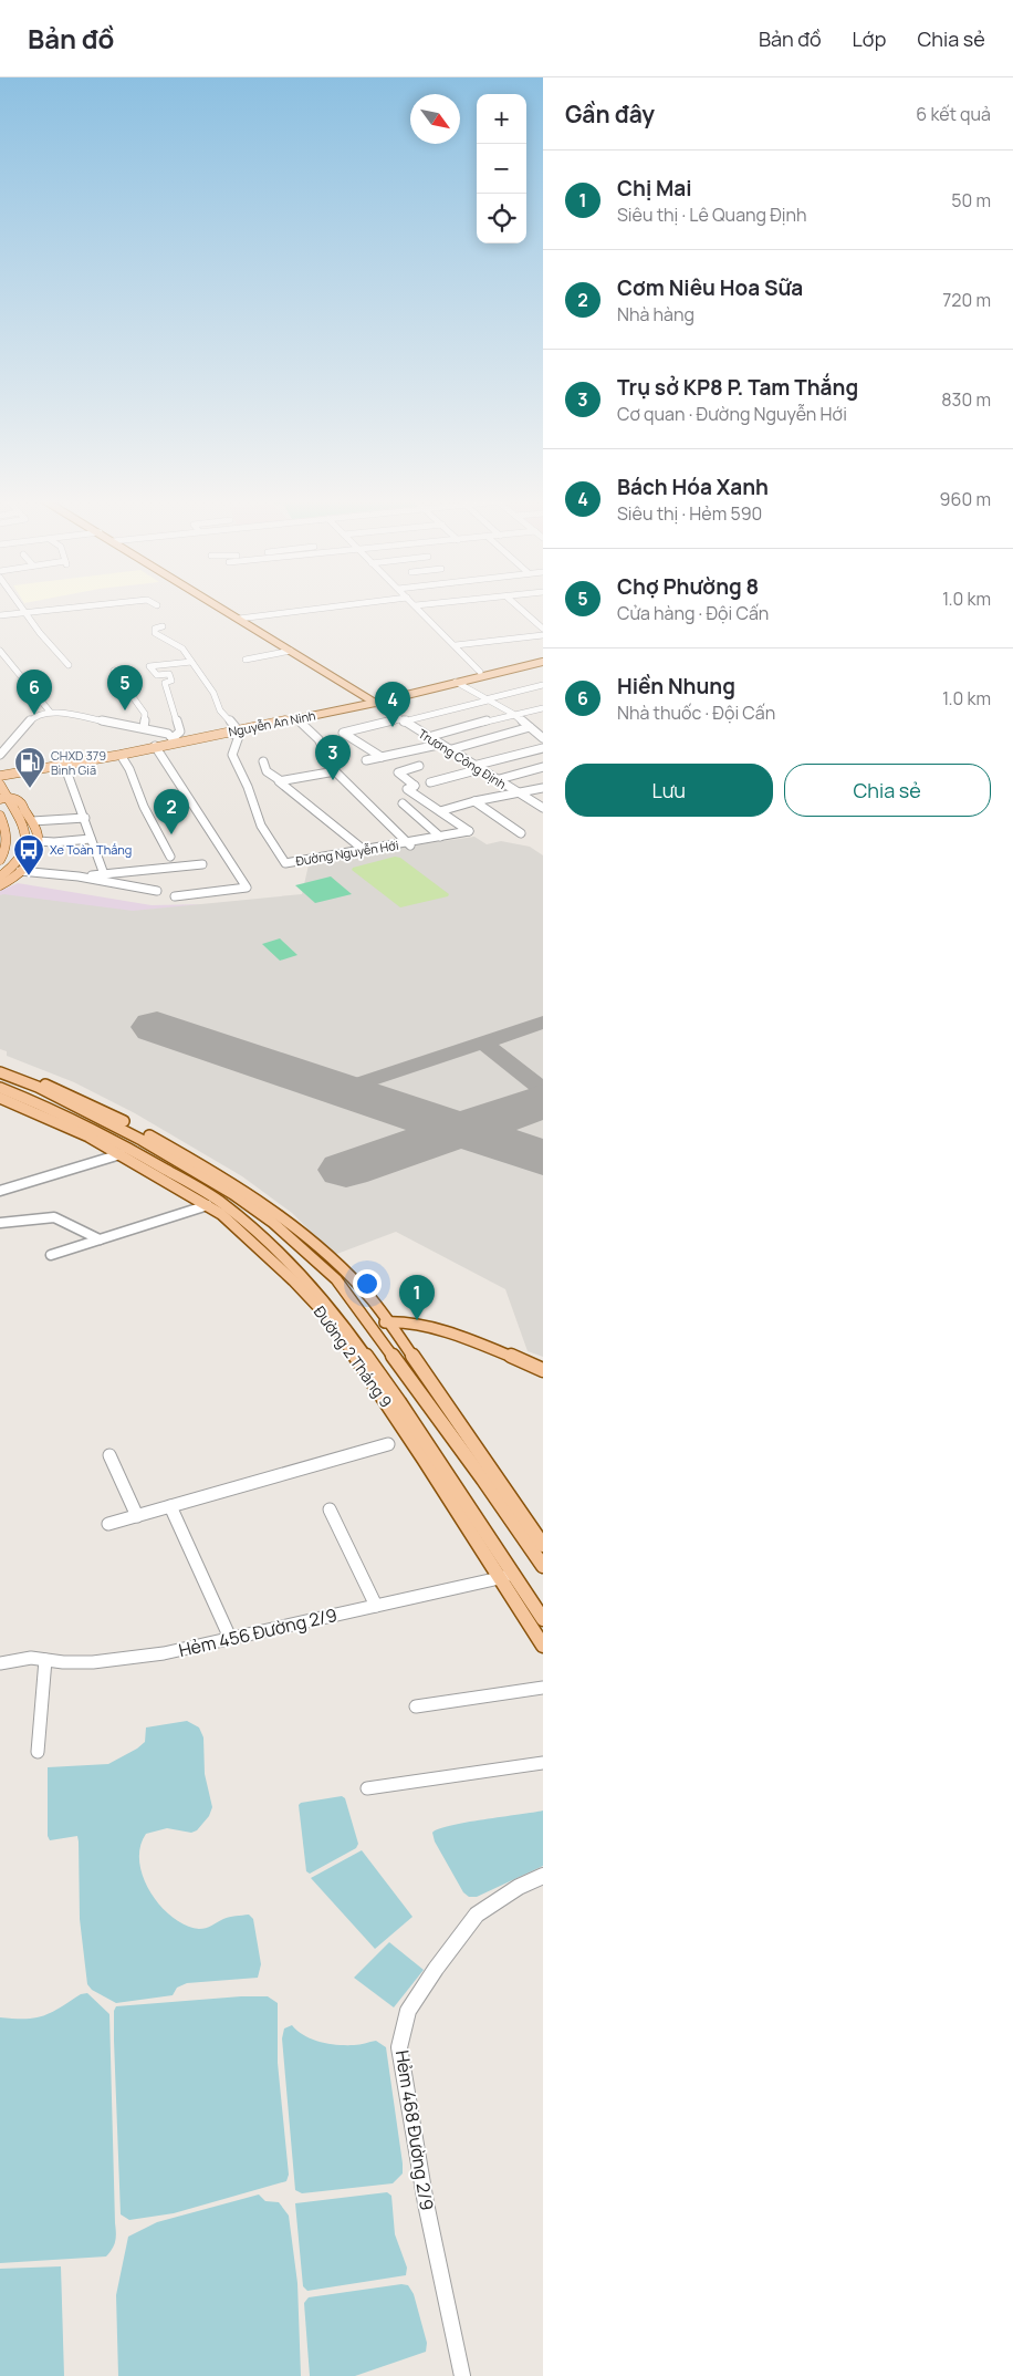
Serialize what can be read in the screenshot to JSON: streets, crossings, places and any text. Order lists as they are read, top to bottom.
{
  "streets": {
    "main road": ["Nguyễn An Ninh", "Trương Công Định", "Đường 2 Tháng 9"],
    "street": ["Đường Nguyễn Hới", "Hẻm 456 Đường 2/9", "Hẻm 468 Đường 2/9"]
  },
  "crossings": [
    ["Nguyễn An Ninh", "Trương Công Định"],
    ["Nguyễn An Ninh", "Đường Nguyễn Hới"],
    ["Đường 2 Tháng 9", "Hẻm 456 Đường 2/9"]
  ],
  "places": {
    "fuel station": ["CHXD 379 Bình Giã"],
    "bus stop": ["Xe Toàn Thắng"]
  },
  "north": "bottom right",
  "page": {
    "header": "Bản đồ",
    "nav": ["Bản đồ", "Lớp", "Chia sẻ"],
    "heading": ["Gần đây", "6 kết quả"],
    "map_buttons": ["+", "−"],
    "list": [
      {
        "mark": "1",
        "name": "Chị Mai",
        "note": "Siêu thị · Lê Quang Định",
        "value": "50 m"
      },
      {
        "mark": "2",
        "name": "Cơm Niêu Hoa Sữa",
        "note": "Nhà hàng",
        "value": "720 m"
      },
      {
        "mark": "3",
        "name": "Trụ sở KP8 P. Tam Thắng",
        "note": "Cơ quan · Đường Nguyễn Hới",
        "value": "830 m"
      },
      {
        "mark": "4",
        "name": "Bách Hóa Xanh",
        "note": "Siêu thị · Hẻm 590",
        "value": "960 m"
      },
      {
        "mark": "5",
        "name": "Chợ Phường 8",
        "note": "Cửa hàng · Đội Cấn",
        "value": "1.0 km"
      },
      {
        "mark": "6",
        "name": "Hiền Nhung",
        "note": "Nhà thuốc · Đội Cấn",
        "value": "1.0 km"
      }
    ],
    "pins": [
      "5",
      "6",
      "4",
      "3",
      "2",
      "1"
    ],
    "buttons": ["Lưu", "Chia sẻ"]
  }
}
